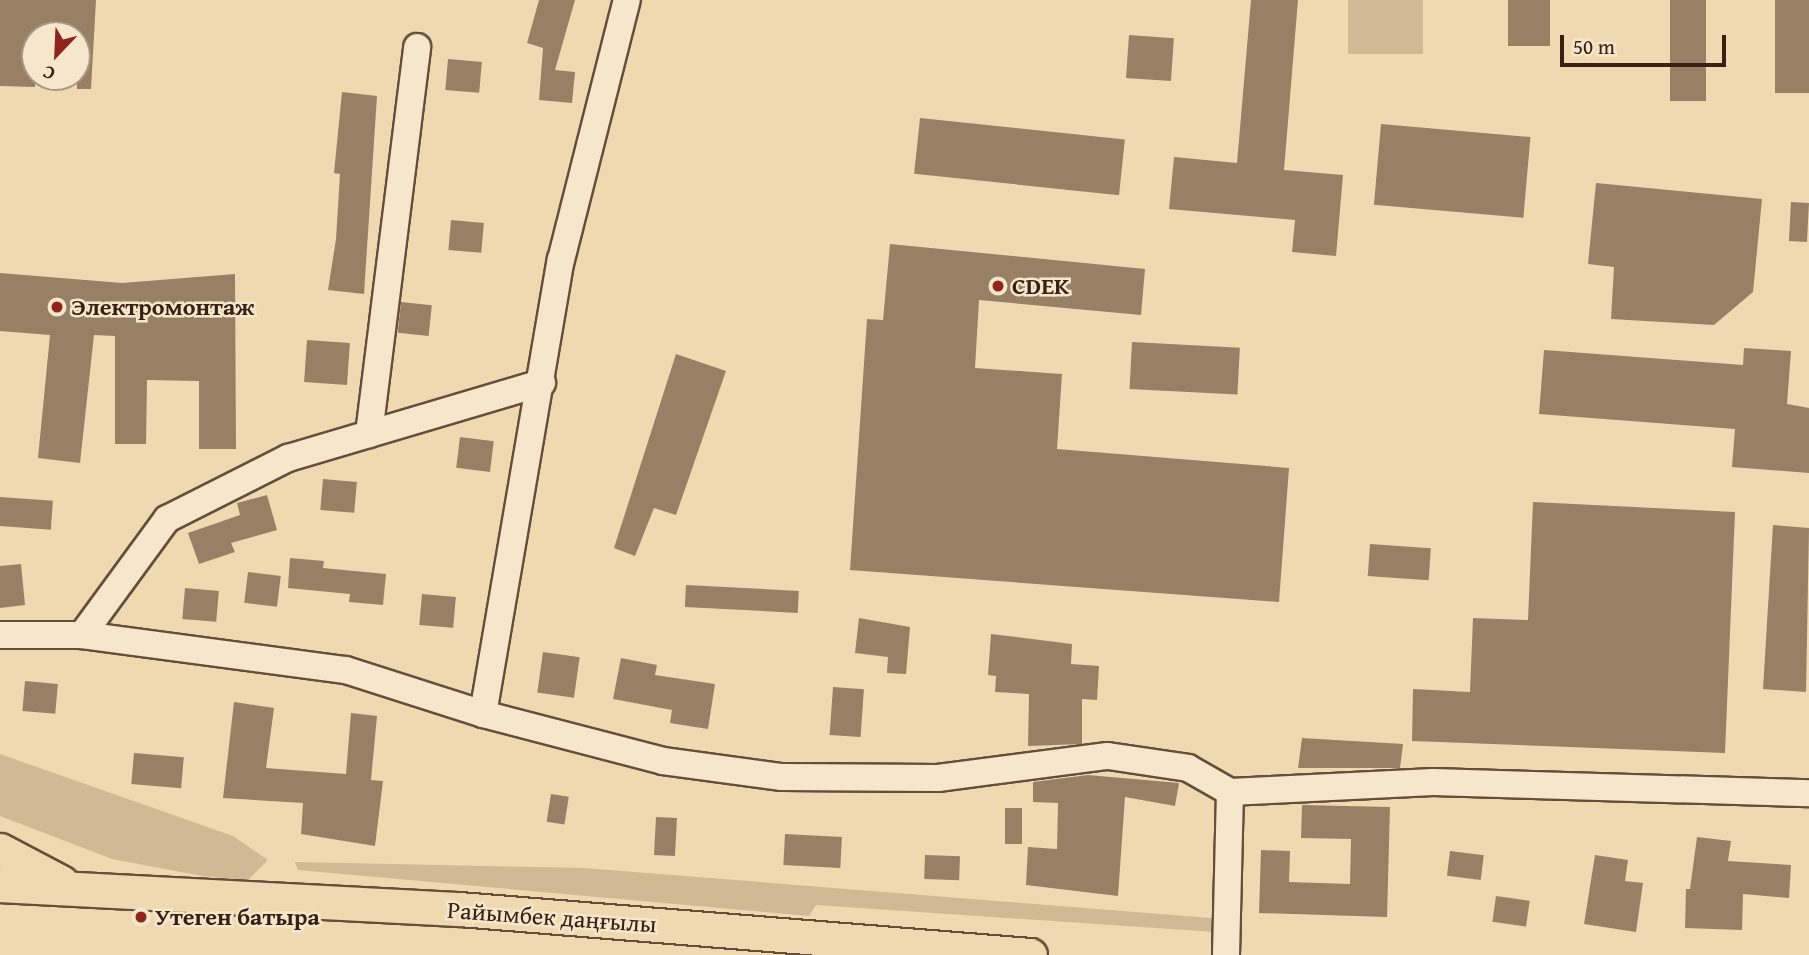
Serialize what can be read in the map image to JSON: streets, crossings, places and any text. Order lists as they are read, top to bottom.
{
  "streets": {
    "main road": ["Райымбек даңғылы"]
  },
  "places": ["CDEK", "Электромонтаж", "Утеген батыра"],
  "scale_bar": "50 m",
  "north": "bottom left"
}
